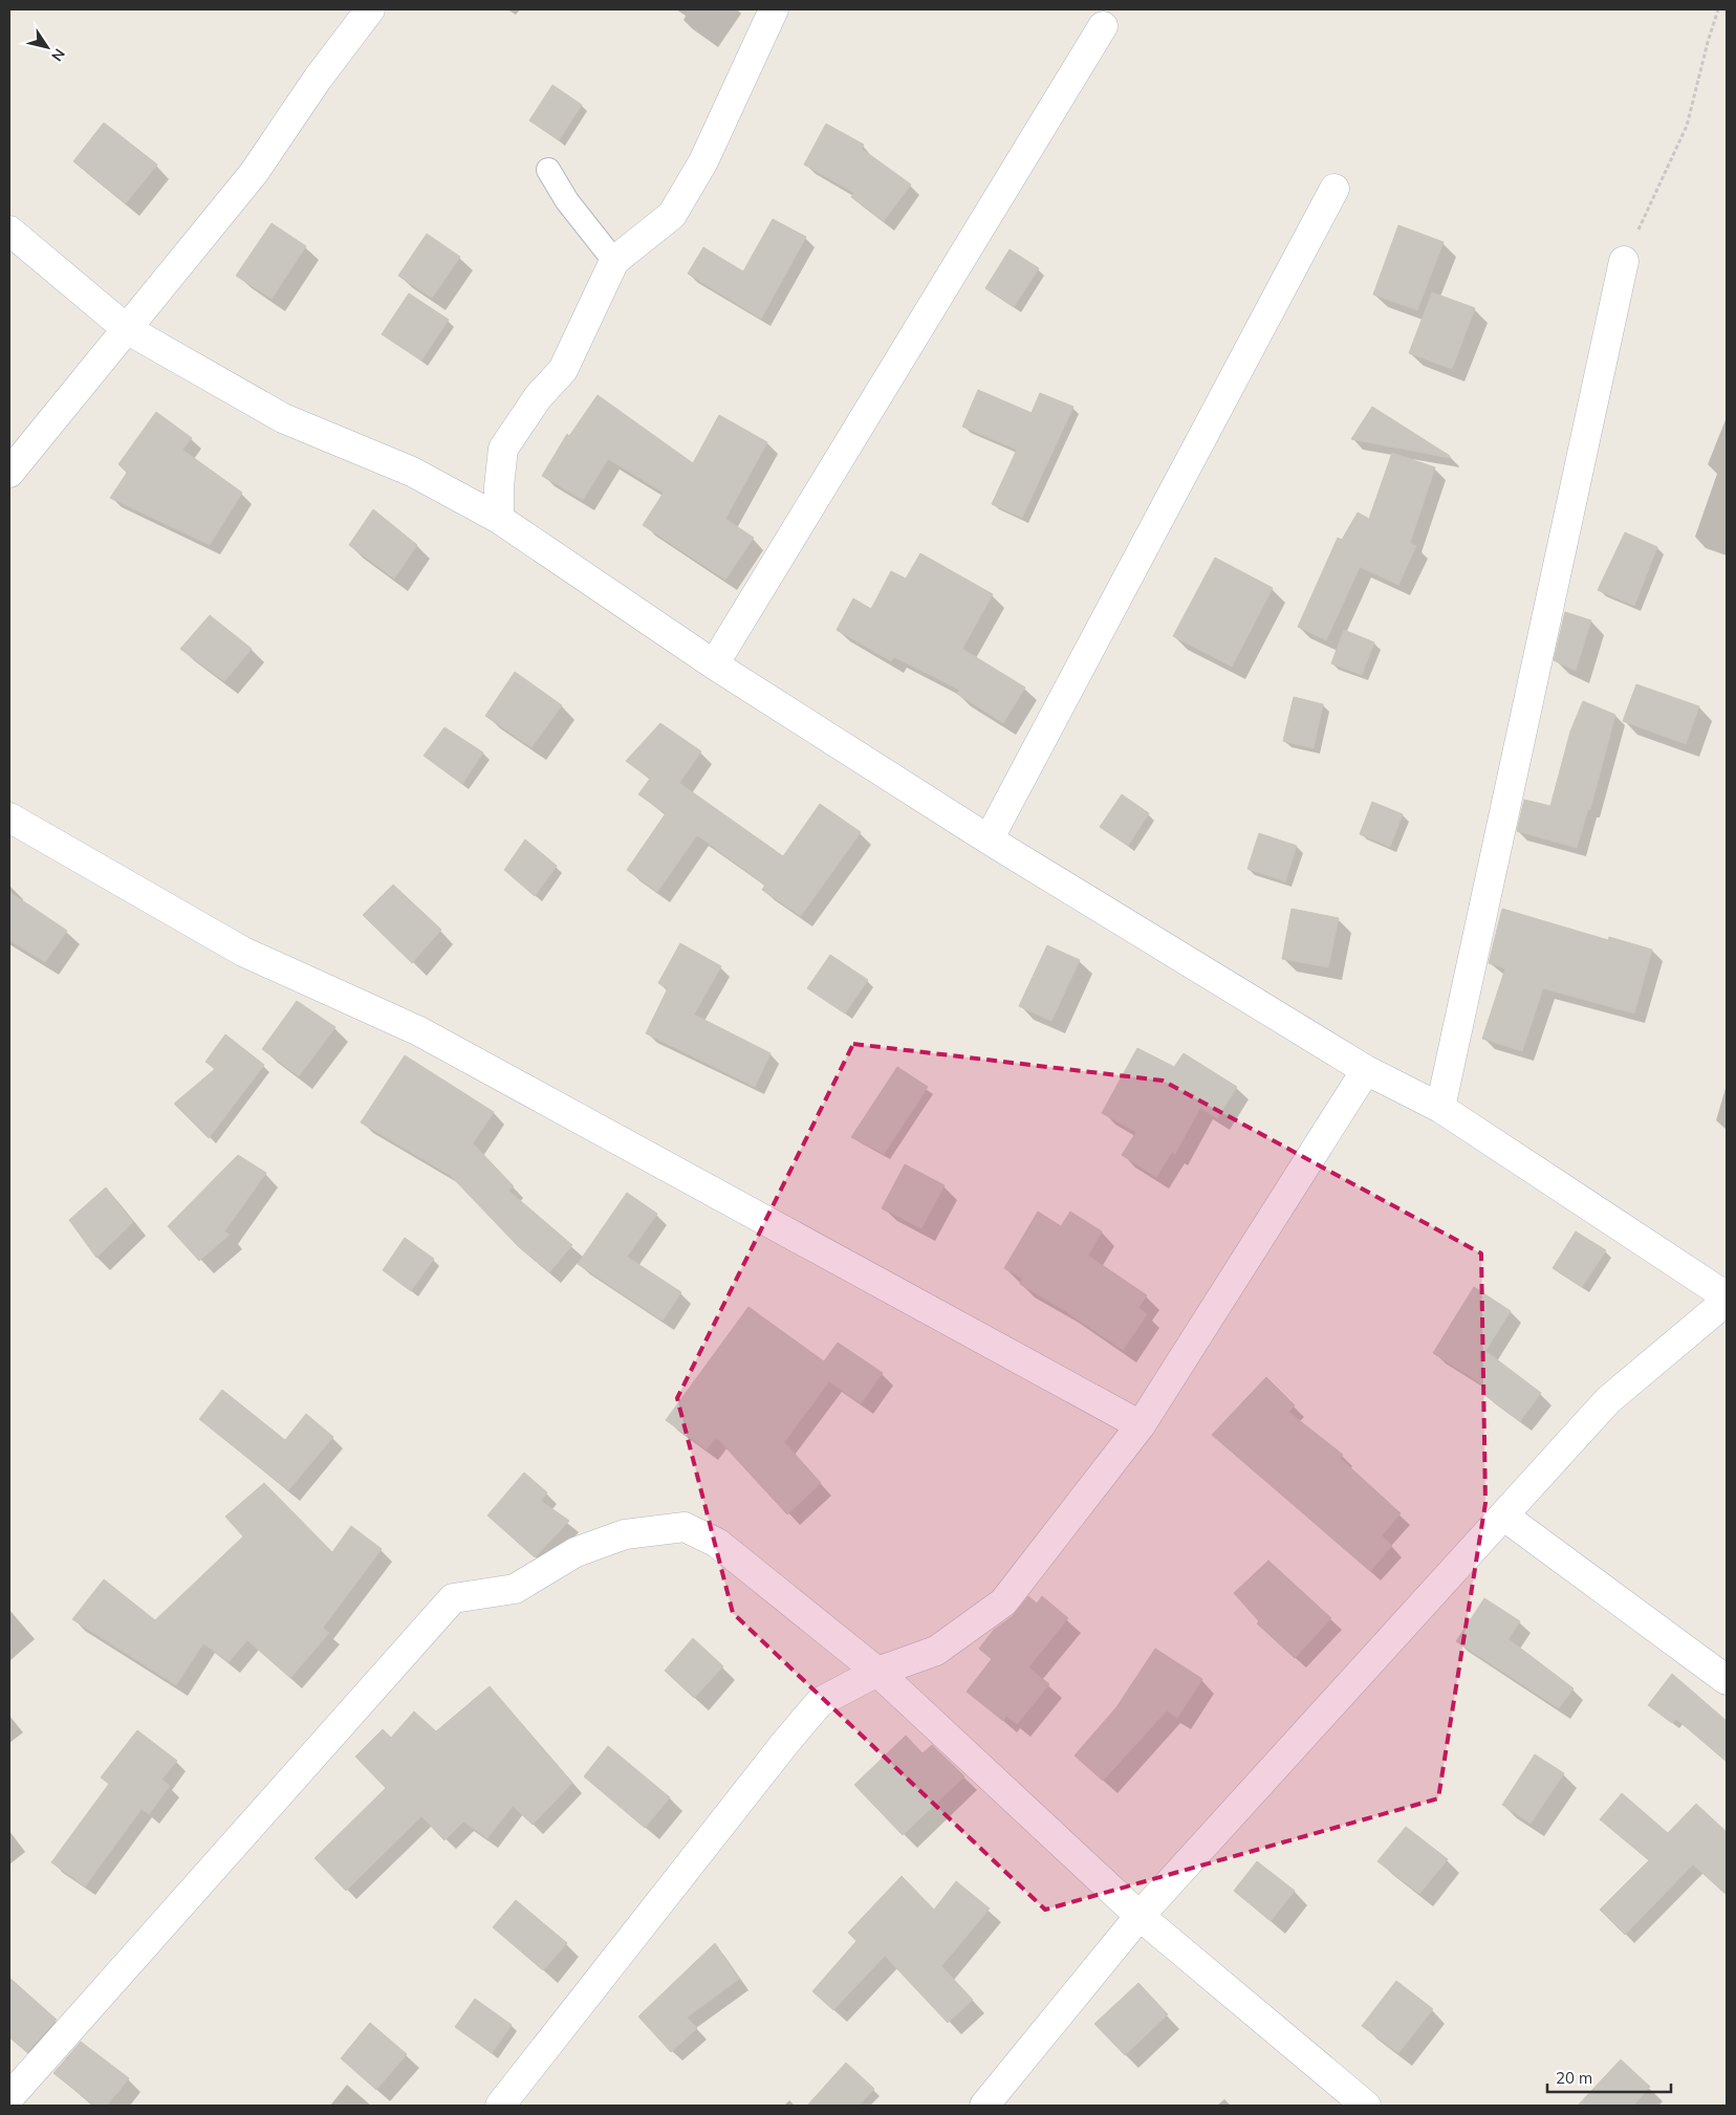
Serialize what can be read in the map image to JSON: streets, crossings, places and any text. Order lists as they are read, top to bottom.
{
  "scale_bar": "20 m",
  "north": "bottom right"
}
